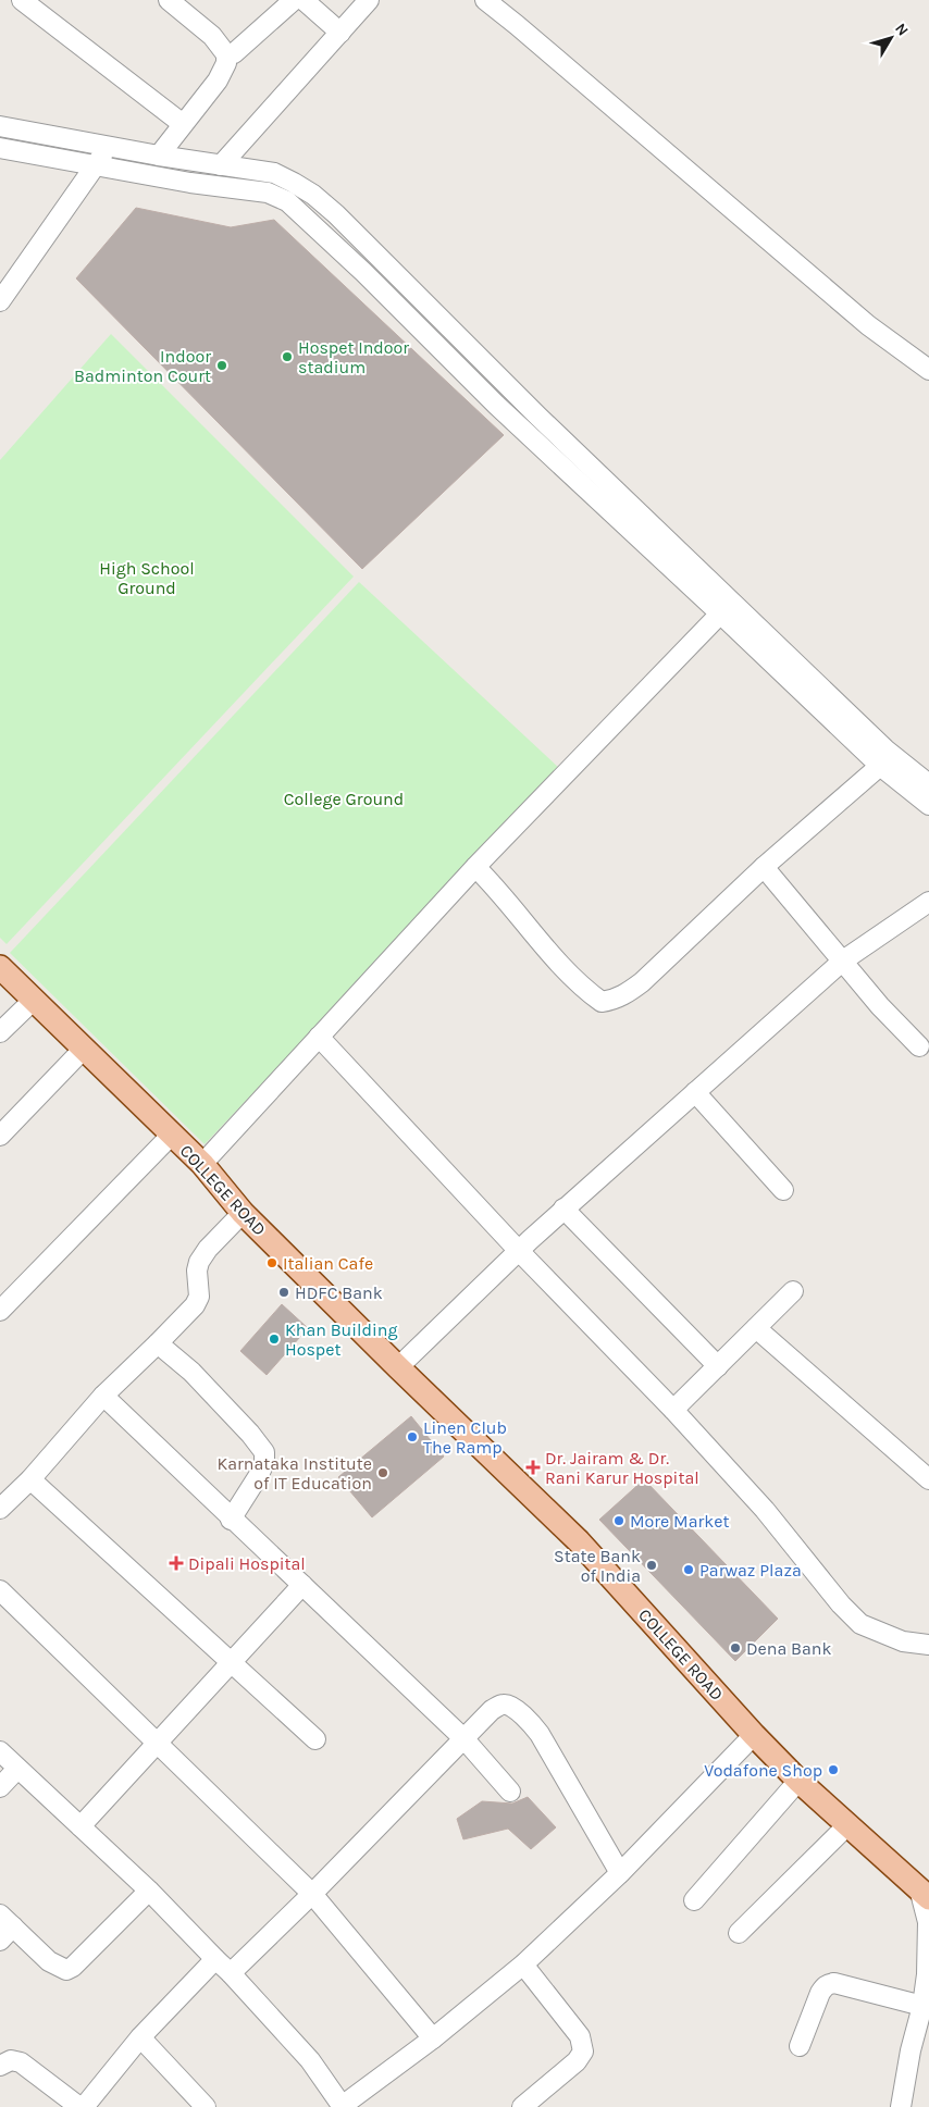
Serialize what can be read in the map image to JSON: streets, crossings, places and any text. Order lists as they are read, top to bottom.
{
  "streets": {
    "main road": ["COLLEGE ROAD"]
  },
  "parks": ["High School Ground", "College Ground"],
  "places": {
    "other": [
      "Hospet Indoor stadium",
      "Indoor Badminton Court",
      "Italian Cafe",
      "HDFC Bank",
      "Khan Building Hospet",
      "Linen Club The Ramp",
      "Karnataka Institute of IT Education",
      "More Market",
      "State Bank of India",
      "Parwaz Plaza",
      "Dena Bank",
      "Vodafone Shop"
    ],
    "health": ["Dr. Jairam & Dr. Rani Karur Hospital", "Dipali Hospital"]
  },
  "north": "top right"
}
